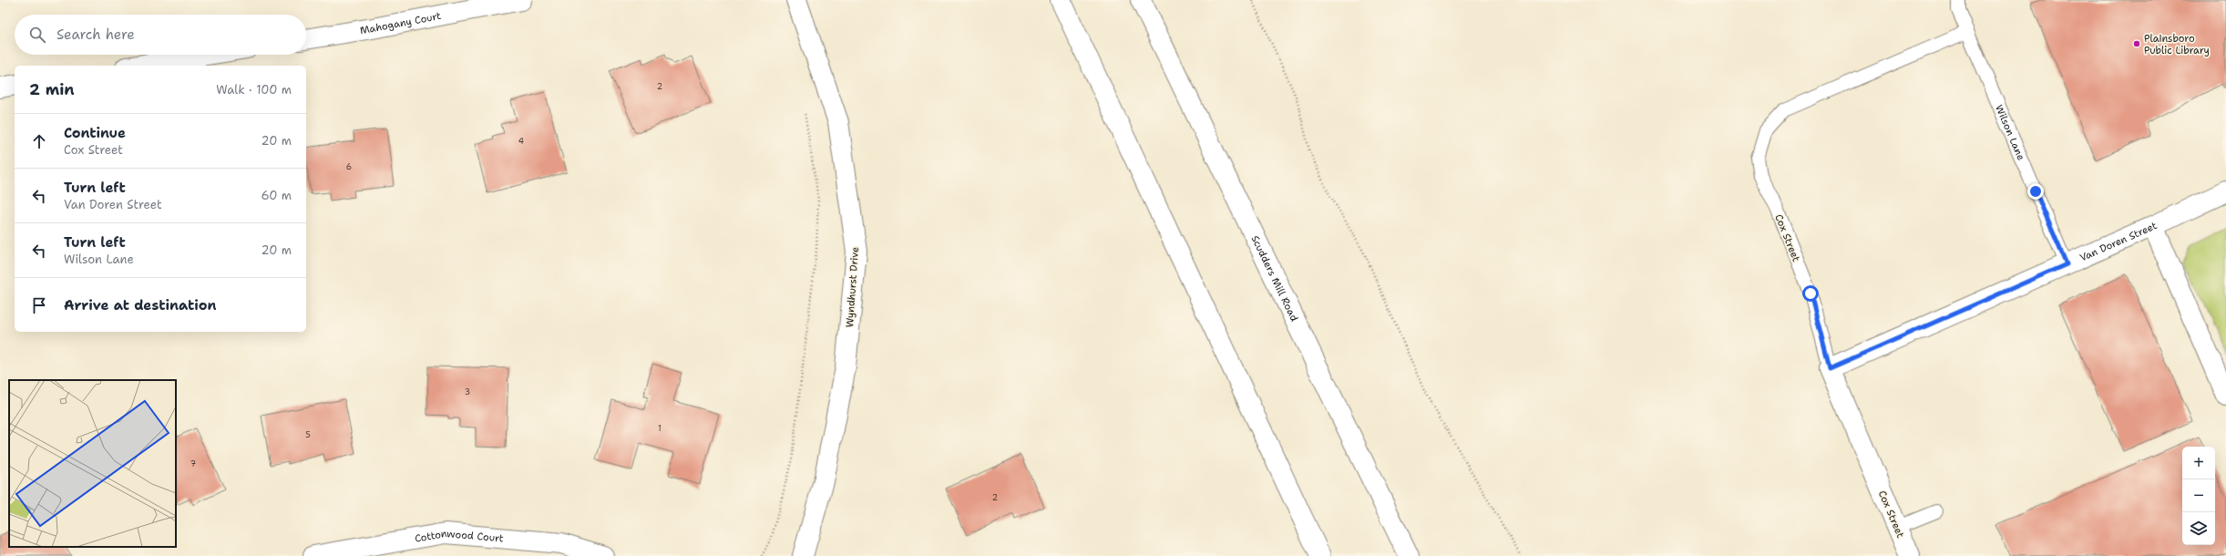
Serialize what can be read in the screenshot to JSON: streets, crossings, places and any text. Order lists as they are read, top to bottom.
{
  "streets": {
    "street": [
      "Mahogany Court",
      "Cox Street",
      "Van Doren Street",
      "Scudders Mill Road",
      "Wyndhurst Drive",
      "Cottonwood Court"
    ],
    "lane": ["Wilson Lane"]
  },
  "crossings": [
    ["Wilson Lane", "Cox Street"],
    ["Wilson Lane", "Van Doren Street"],
    ["Cox Street", "Van Doren Street"]
  ],
  "places": ["Plainsboro Public Library"],
  "house_numbers": [
    "2",
    "4",
    "6",
    "3",
    "1",
    "5",
    "7",
    "2"
  ],
  "page": {
    "search": "Search here",
    "heading": ["2 min", "Walk · 100 m"],
    "list": [
      ["Continue", "Cox Street", "20 m"],
      ["Turn left", "Van Doren Street", "60 m"],
      ["Turn left", "Wilson Lane", "20 m"],
      "Arrive at destination"
    ],
    "map_buttons": ["+", "−"]
  }
}
